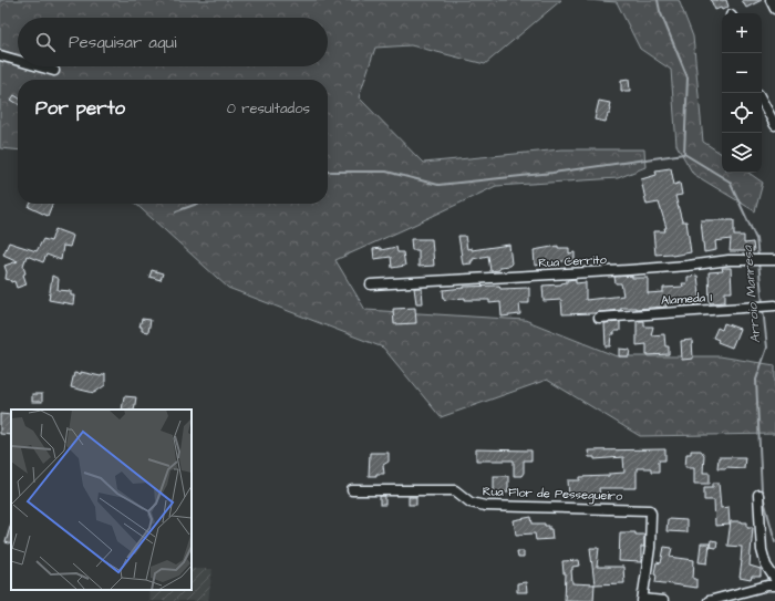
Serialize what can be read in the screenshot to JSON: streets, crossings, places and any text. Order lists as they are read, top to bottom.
{
  "streets": {
    "street": ["Rua Cerrito", "Alameda 1", "Rua Flor de Pessegueiro"]
  },
  "water": ["Arroio Manresa"],
  "page": {
    "map_buttons": ["+", "−"],
    "search": "Pesquisar aqui",
    "heading": ["Por perto", "0 resultados"]
  }
}
